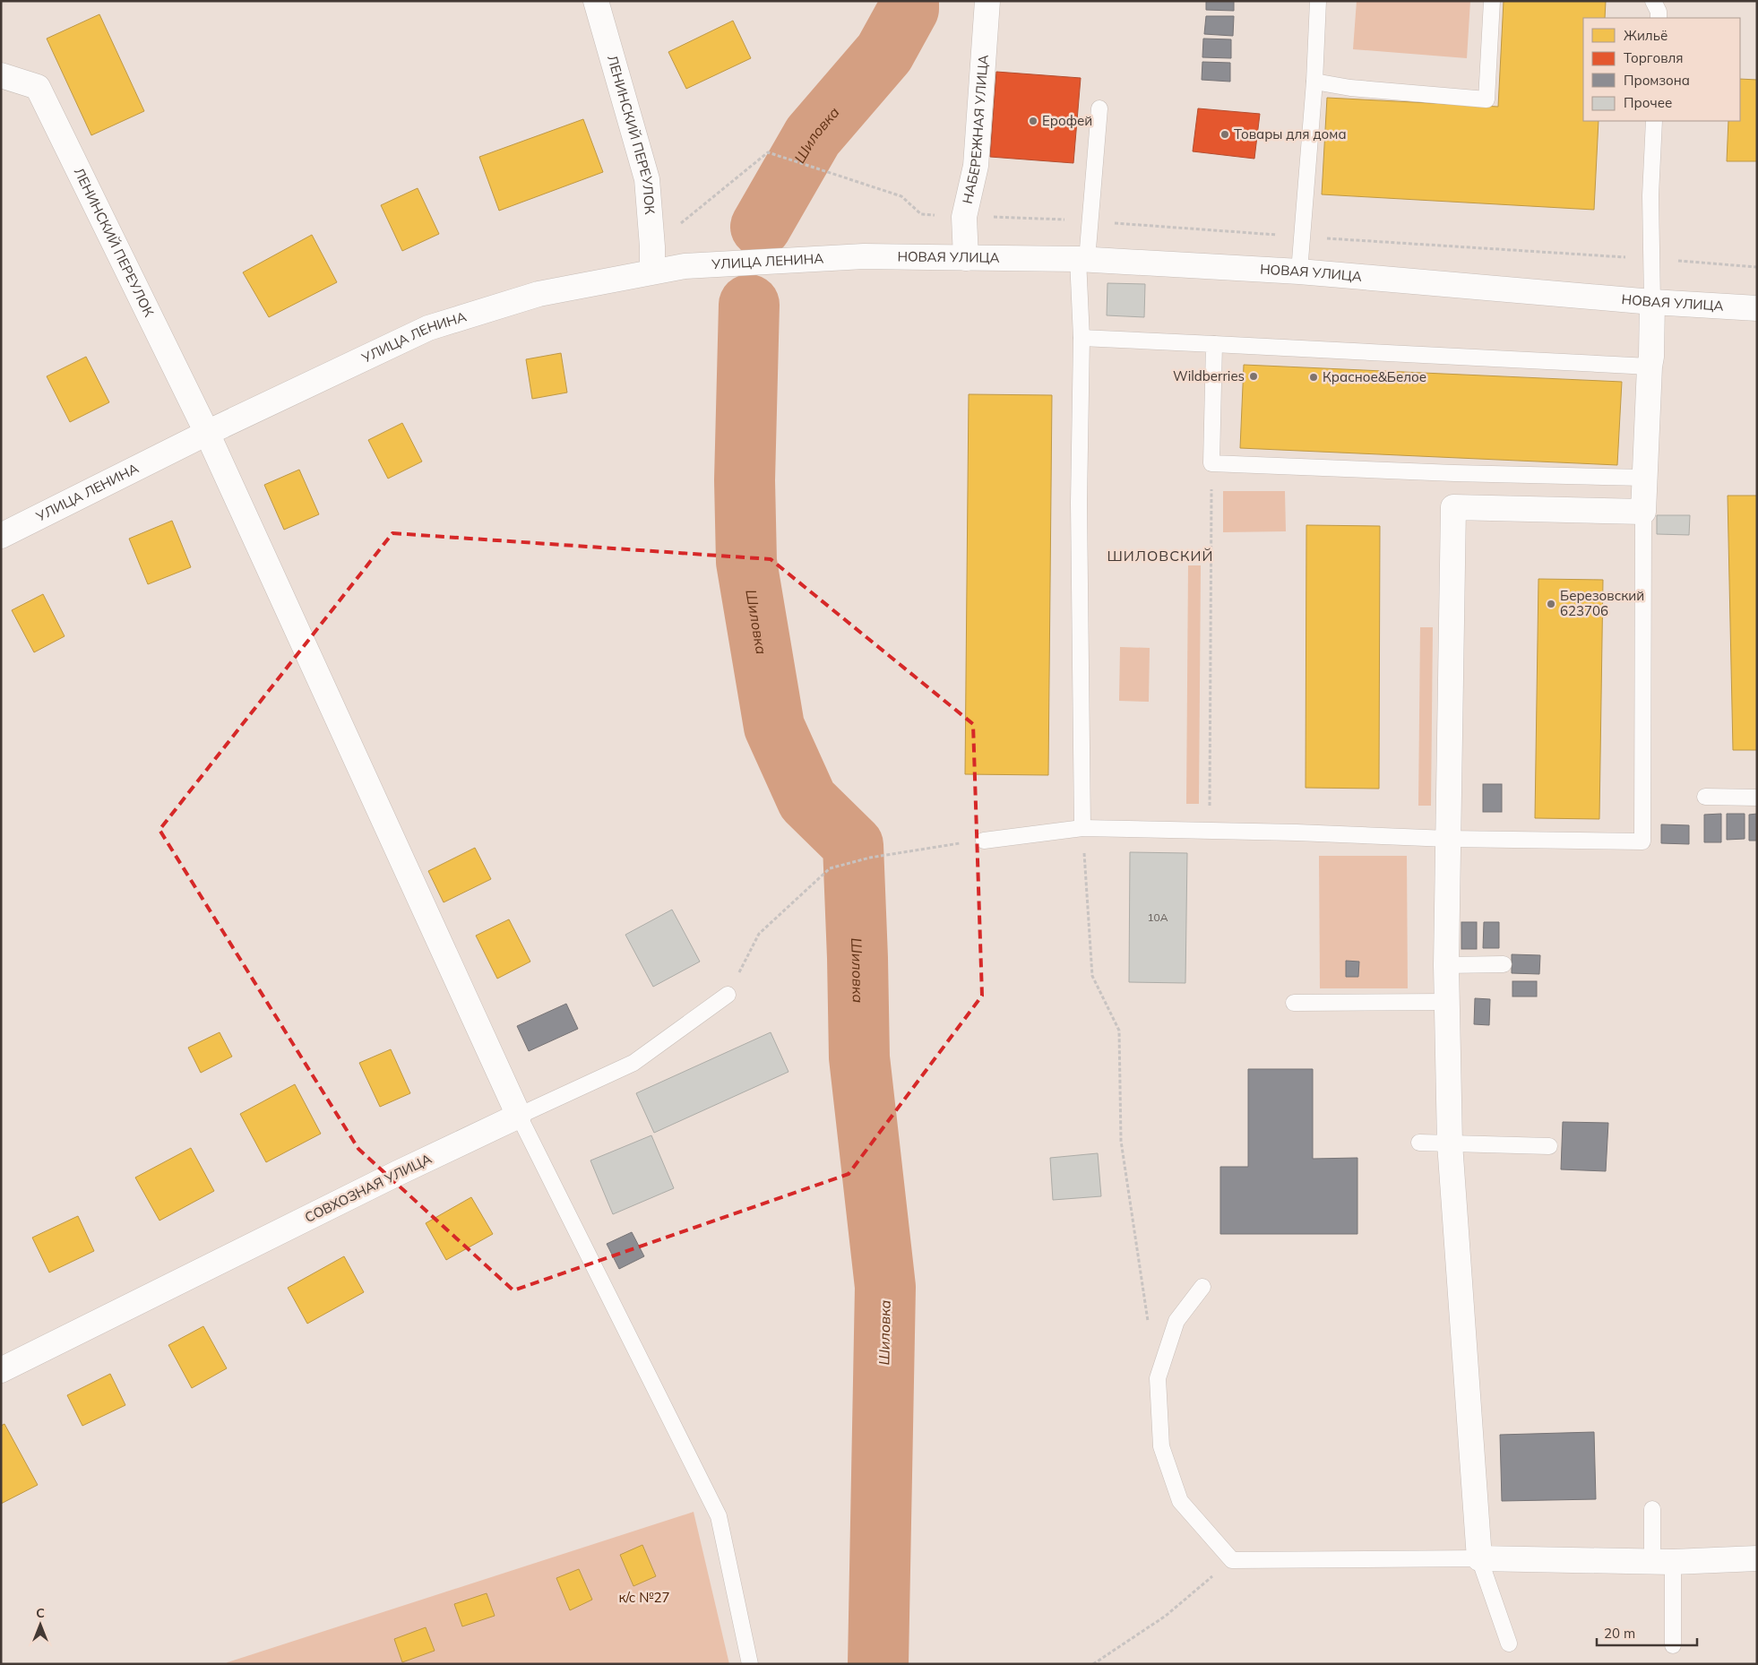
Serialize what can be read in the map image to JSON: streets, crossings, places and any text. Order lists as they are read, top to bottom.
{
  "streets": {
    "street": [
      "НАБЕРЕЖНАЯ УЛИЦА",
      "ЛЕНИНСКИЙ ПЕРЕУЛОК",
      "НОВАЯ УЛИЦА",
      "УЛИЦА ЛЕНИНА",
      "СОВХОЗНАЯ УЛИЦА"
    ]
  },
  "crossings": [
    ["НАБЕРЕЖНАЯ УЛИЦА", "НОВАЯ УЛИЦА"],
    ["ЛЕНИНСКИЙ ПЕРЕУЛОК", "УЛИЦА ЛЕНИНА"],
    ["ЛЕНИНСКИЙ ПЕРЕУЛОК", "СОВХОЗНАЯ УЛИЦА"],
    ["НОВАЯ УЛИЦА", "УЛИЦА ЛЕНИНА"]
  ],
  "districts": ["ШИЛОВСКИЙ"],
  "water": ["Шиловка"],
  "parks": ["к/с №27"],
  "places": [
    "Ерофей",
    "Товары для дома",
    "Wildberries",
    "Красное&Белое",
    "Березовский 623706"
  ],
  "house_numbers": ["10А"],
  "legend": [
    "Жильё",
    "Торговля",
    "Промзона",
    "Прочее"
  ],
  "scale_bar": "20 m",
  "north": "top"
}
